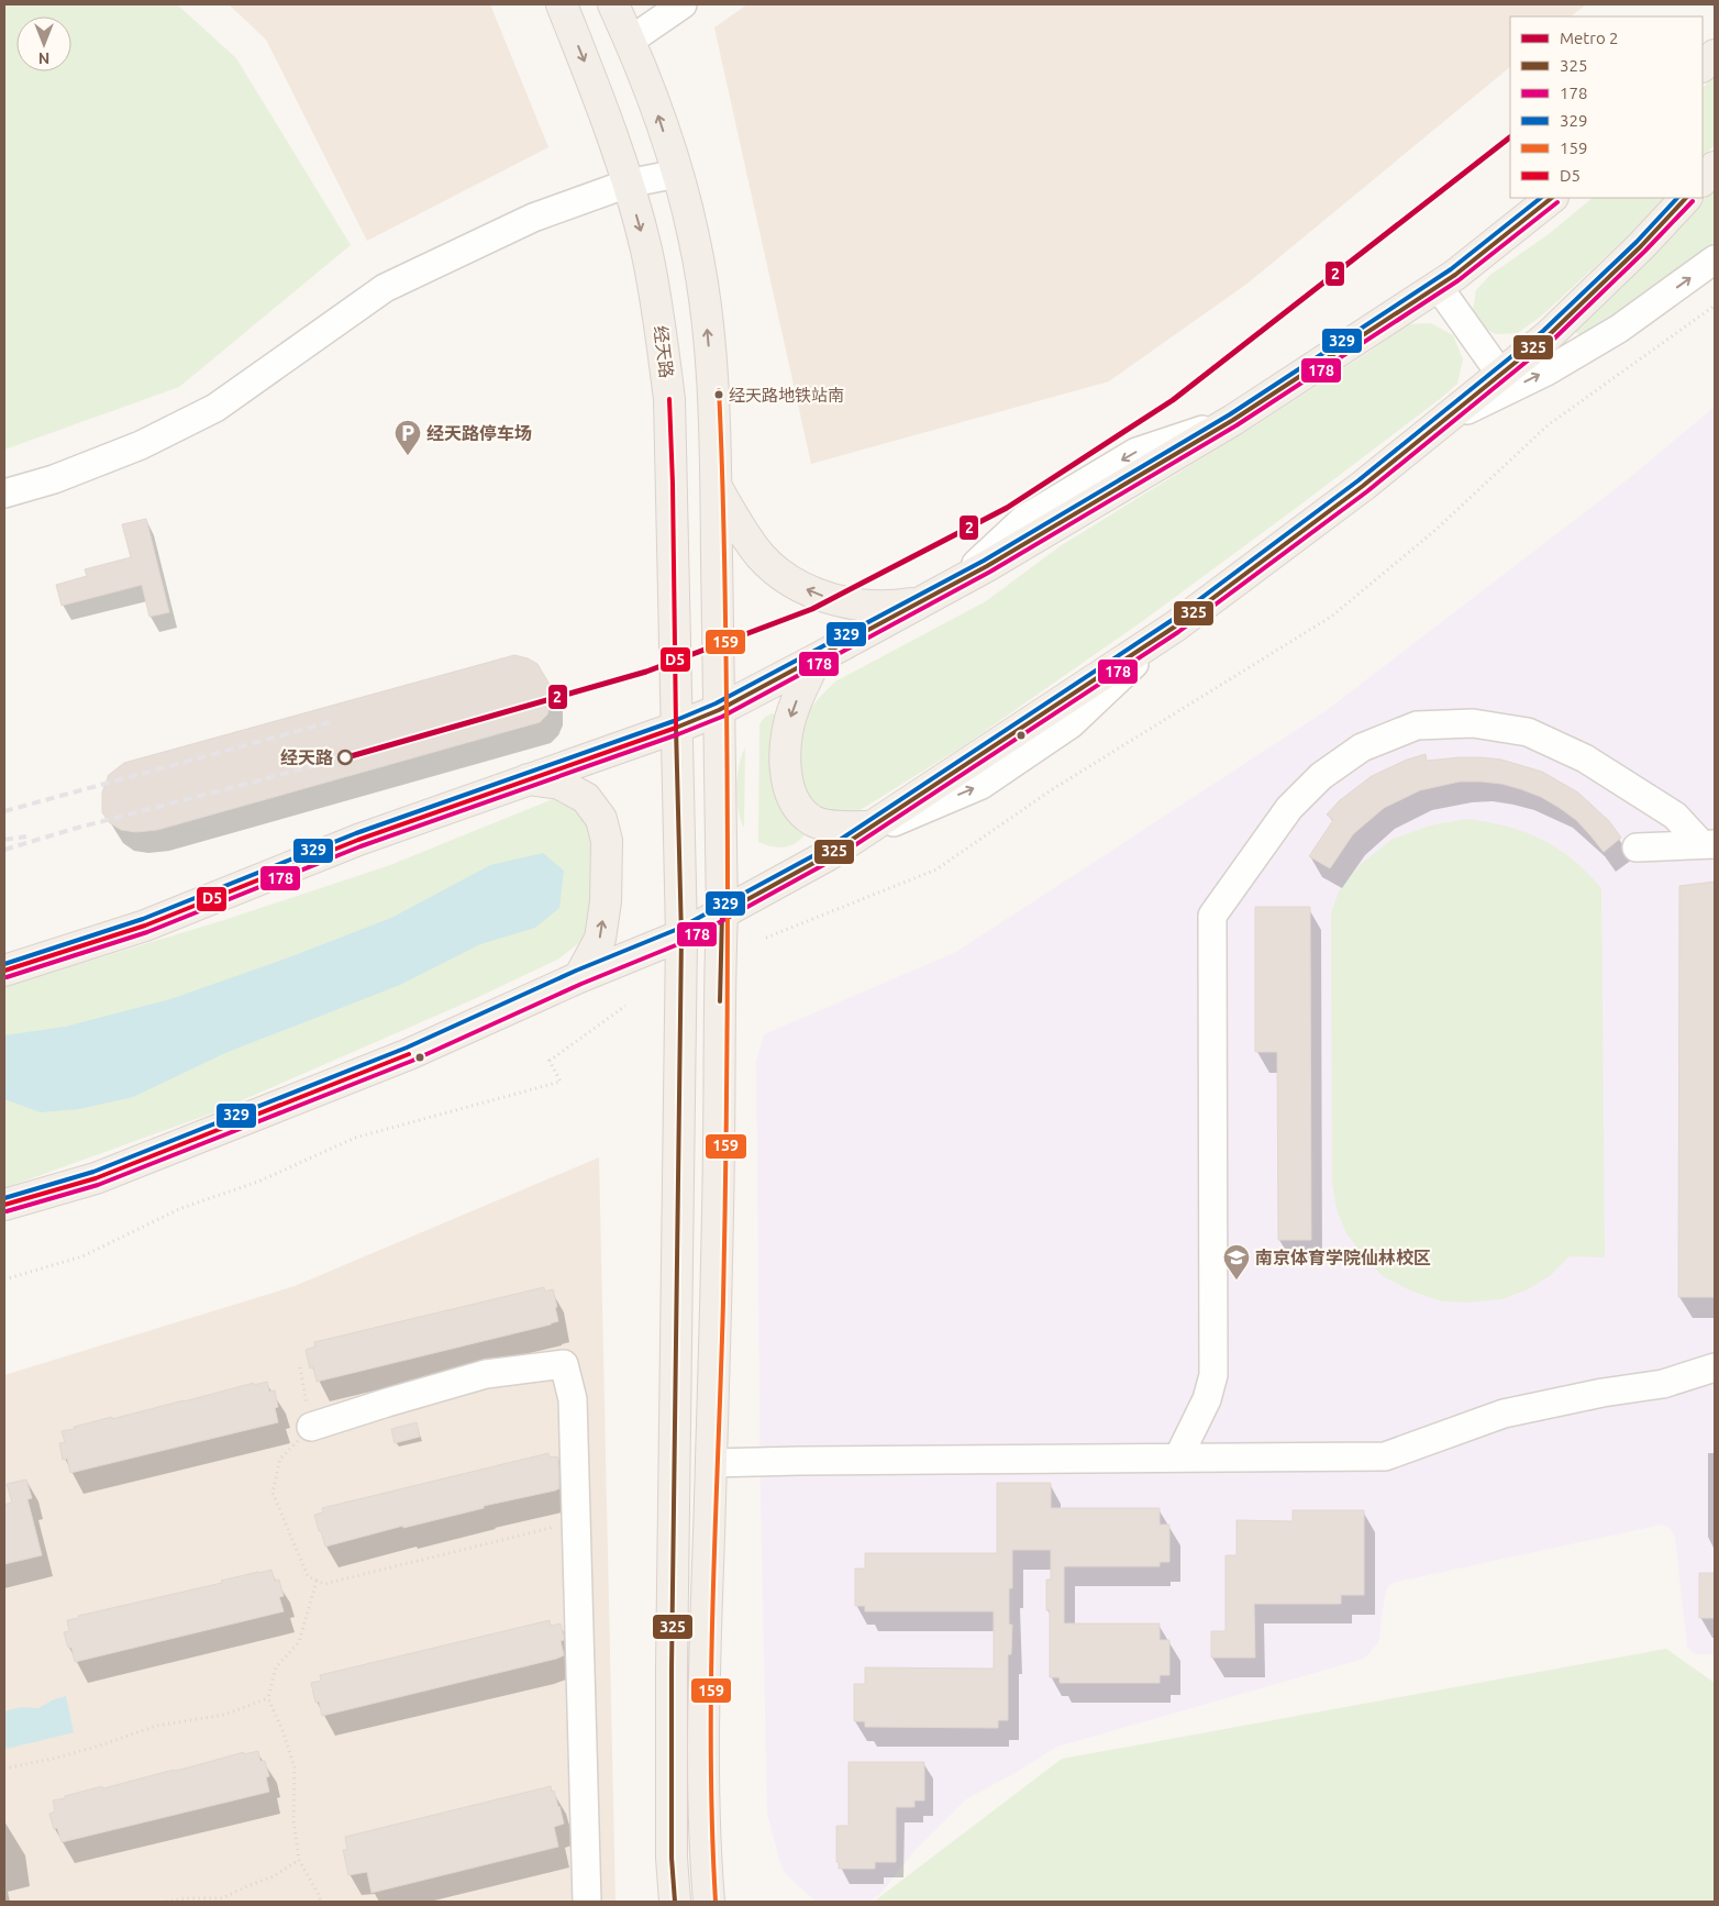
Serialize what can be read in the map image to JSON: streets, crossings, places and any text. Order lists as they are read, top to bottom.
{
  "streets": {
    "main road": ["经天路"]
  },
  "places": {
    "other": ["经天路地铁站南", "经天路"],
    "parking": ["经天路停车场"],
    "school or university": ["南京体育学院仙林校区"]
  },
  "lines": [
    "metro line 2",
    "transit line 325",
    "transit line 329",
    "transit line 178",
    "transit line 159",
    "transit line D5"
  ],
  "legend": [
    "Metro 2",
    "325",
    "178",
    "329",
    "159",
    "D5"
  ],
  "north": "bottom"
}
